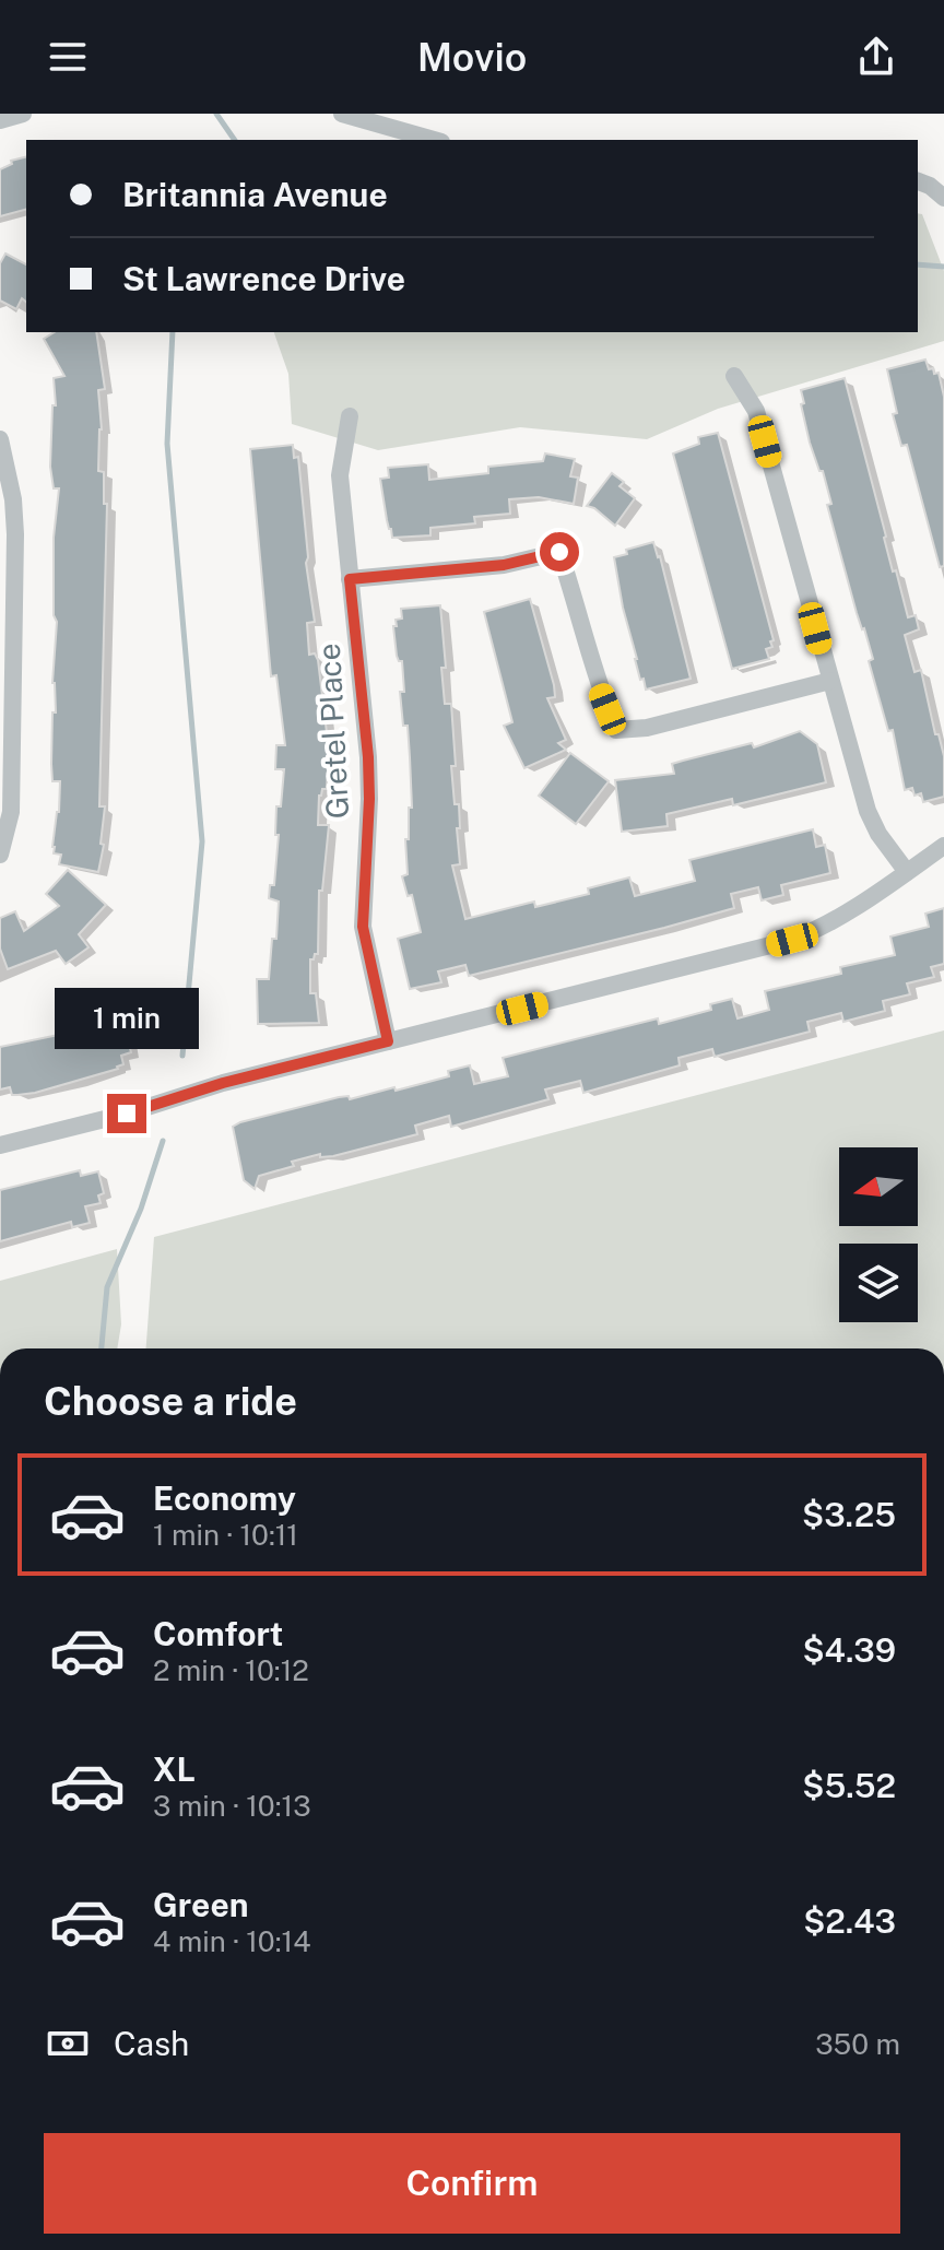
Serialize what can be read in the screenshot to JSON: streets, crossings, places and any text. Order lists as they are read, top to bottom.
{
  "streets": {
    "street": ["Gretel Place"]
  },
  "north": "left",
  "page": {
    "header": "Movio",
    "banner": ["Britannia Avenue", "St Lawrence Drive"],
    "bubble": "1 min",
    "heading": "Choose a ride",
    "list": [
      {
        "name": "Economy",
        "note": "1 min · 10:11",
        "value": "$3.25"
      },
      {
        "name": "Comfort",
        "note": "2 min · 10:12",
        "value": "$4.39"
      },
      {
        "name": "XL",
        "note": "3 min · 10:13",
        "value": "$5.52"
      },
      {
        "name": "Green",
        "note": "4 min · 10:14",
        "value": "$2.43"
      }
    ],
    "pay": ["Cash", "350 m"],
    "buttons": "Confirm"
  }
}
